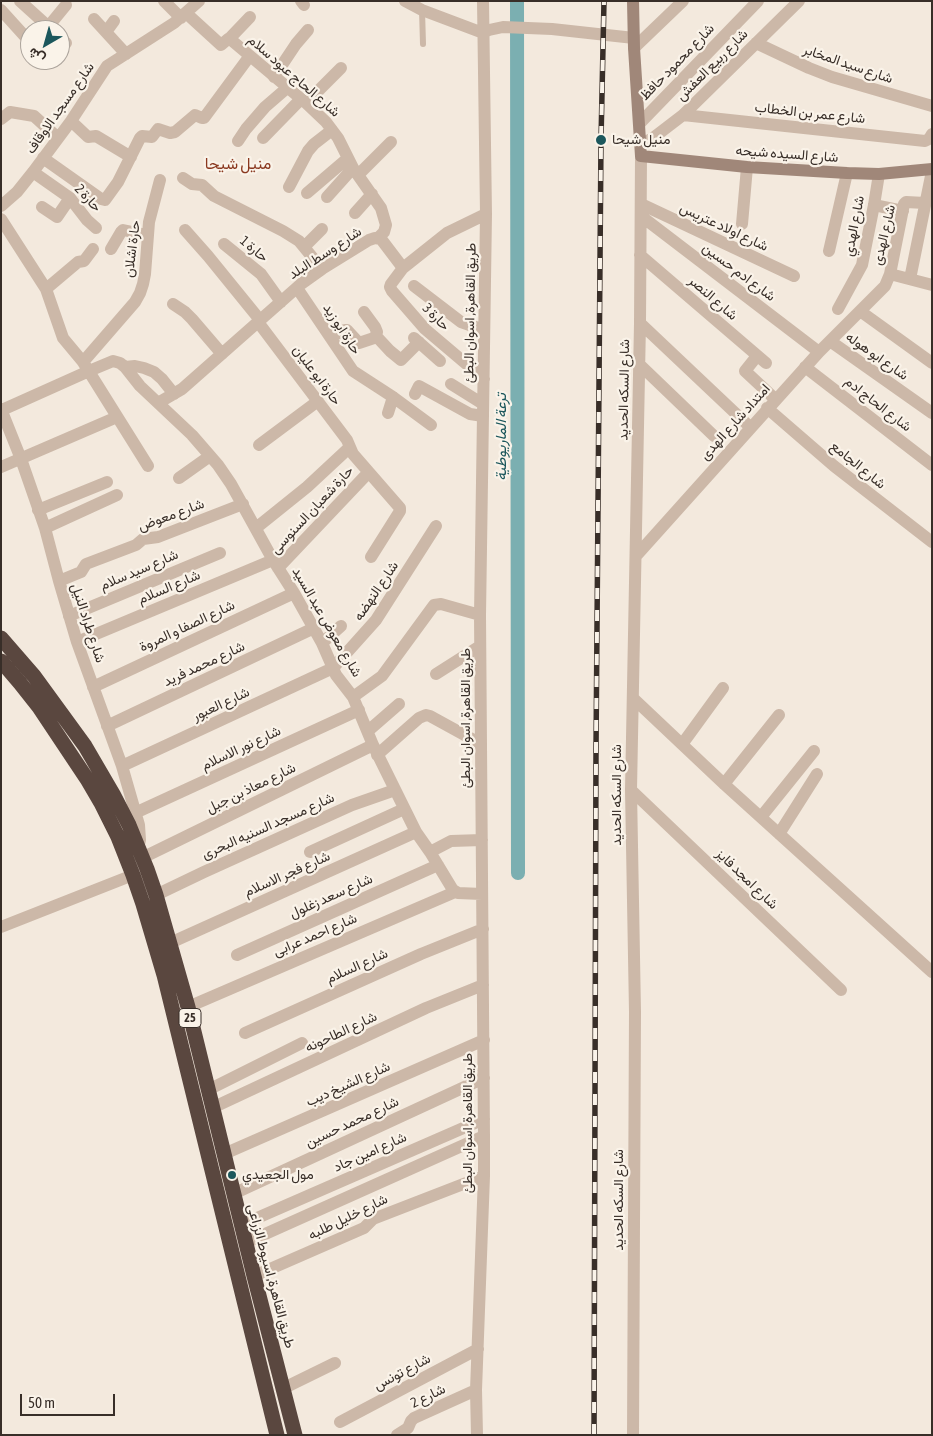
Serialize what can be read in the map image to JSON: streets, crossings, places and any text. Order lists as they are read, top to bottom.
{
  "streets": {
    "highway": ["25", "طريق القاهرة, اسيوط الزراعى"],
    "street": [
      "شارع محمود حافظ",
      "شارع سيد المخابر",
      "شارع ربيع العفش",
      "شارع الحاج عبود سلام",
      "شارع مسجد الاوقاف",
      "شارع عمر بن الخطاب",
      "شارع السيده شيحه",
      "حارة 2",
      "شارع الهدي",
      "شارع اولاد عتريس",
      "شارع الهدى",
      "حارة اشلان",
      "حارة 1",
      "شارع وسط البلد",
      "شارع ادم حسين",
      "شارع النصر",
      "طريق القاهرة, اسوان البطئ",
      "حارة 3",
      "حارة ابو زيد",
      "شارع ابو هوله",
      "حارة ابو عليان",
      "شارع السكه الحديد",
      "شارع الحاج ادم",
      "امتداد شارع الهدى",
      "شارع الجامع",
      "حارة شعبان السنوسى",
      "شارع معوض",
      "شارع سيد سلام",
      "شارع السلام",
      "شارع النهضه",
      "شارع معوض عبد السيد",
      "شارع طراد النيل",
      "شارع الصفا و المروة",
      "شارع محمد فريد",
      "شارع العبور",
      "شارع نور الاسلام",
      "شارع معاذ بن جبل",
      "شارع مسجد السنيه البحرى",
      "شارع فجر الاسلام",
      "شارع امجد فايز",
      "شارع سعد زغلول",
      "شارع احمد عرابى",
      "شارع الطاحونه",
      "شارع الشيخ ديب",
      "شارع محمد حسين",
      "شارع امين جاد",
      "شارع خليل طلبه",
      "شارع تونس",
      "شارع 2"
    ]
  },
  "crossings": [
    ["شارع سيد المخابر", "شارع ربيع العفش"],
    ["شارع ربيع العفش", "شارع عمر بن الخطاب"],
    ["شارع ربيع العفش", "شارع السيده شيحه"],
    ["شارع ربيع العفش", "شارع السكه الحديد"],
    ["شارع الحاج عبود سلام", "شارع مسجد الاوقاف"],
    ["شارع الحاج عبود سلام", "شارع وسط البلد"],
    ["شارع مسجد الاوقاف", "حارة 2"],
    ["شارع السيده شيحه", "شارع الهدي"],
    ["شارع السيده شيحه", "شارع السكه الحديد"],
    ["شارع اولاد عتريس", "شارع ادم حسين"],
    ["شارع اولاد عتريس", "شارع السكه الحديد"],
    ["شارع الهدى", "امتداد شارع الهدى"],
    ["حارة 1", "شارع وسط البلد"],
    ["شارع وسط البلد", "حارة 3"],
    ["شارع وسط البلد", "حارة ابو زيد"],
    ["شارع وسط البلد", "حارة ابو عليان"],
    ["شارع وسط البلد", "شارع معوض عبد السيد"],
    ["شارع ادم حسين", "شارع السكه الحديد"],
    ["شارع ادم حسين", "امتداد شارع الهدى"],
    ["شارع النصر", "شارع السكه الحديد"],
    ["شارع النصر", "شارع الجامع"],
    ["طريق القاهرة, اسوان البطئ", "حارة 3"],
    ["طريق القاهرة, اسوان البطئ", "شارع السلام"],
    ["طريق القاهرة, اسوان البطئ", "شارع معاذ بن جبل"],
    ["طريق القاهرة, اسوان البطئ", "شارع الطاحونه"],
    ["طريق القاهرة, اسوان البطئ", "شارع الشيخ ديب"],
    ["طريق القاهرة, اسوان البطئ", "شارع محمد حسين"],
    ["طريق القاهرة, اسوان البطئ", "شارع امين جاد"],
    ["طريق القاهرة, اسوان البطئ", "شارع خليل طلبه"],
    ["طريق القاهرة, اسوان البطئ", "شارع تونس"],
    ["طريق القاهرة, اسوان البطئ", "شارع 2"],
    ["شارع ابو هوله", "امتداد شارع الهدى"],
    ["حارة ابو عليان", "حارة شعبان السنوسى"],
    ["شارع السكه الحديد", "امتداد شارع الهدى"],
    ["شارع السكه الحديد", "شارع امجد فايز"],
    ["شارع الحاج ادم", "امتداد شارع الهدى"],
    ["امتداد شارع الهدى", "شارع الجامع"],
    ["حارة شعبان السنوسى", "شارع السلام"],
    ["حارة شعبان السنوسى", "شارع معوض عبد السيد"],
    ["شارع معوض", "شارع معوض عبد السيد"],
    ["شارع معوض", "شارع طراد النيل"],
    ["شارع سيد سلام", "شارع طراد النيل"],
    ["شارع السلام", "شارع معوض عبد السيد"],
    ["شارع السلام", "شارع طراد النيل"],
    ["شارع النهضه", "شارع معوض عبد السيد"],
    ["شارع النهضه", "شارع العبور"],
    ["شارع معوض عبد السيد", "شارع الصفا و المروة"],
    ["شارع معوض عبد السيد", "شارع محمد فريد"],
    ["شارع معوض عبد السيد", "شارع العبور"],
    ["شارع معوض عبد السيد", "شارع نور الاسلام"],
    ["شارع معوض عبد السيد", "شارع معاذ بن جبل"],
    ["شارع معوض عبد السيد", "شارع مسجد السنيه البحرى"],
    ["شارع معوض عبد السيد", "شارع فجر الاسلام"],
    ["شارع معوض عبد السيد", "شارع سعد زغلول"],
    ["شارع معوض عبد السيد", "شارع احمد عرابى"],
    ["شارع طراد النيل", "شارع الصفا و المروة"],
    ["شارع طراد النيل", "شارع محمد فريد"],
    ["شارع طراد النيل", "شارع العبور"],
    ["شارع طراد النيل", "شارع نور الاسلام"],
    ["شارع طراد النيل", "شارع معاذ بن جبل"],
    ["شارع طراد النيل", "طريق القاهرة, اسيوط الزراعى"],
    ["شارع معاذ بن جبل", "طريق القاهرة, اسيوط الزراعى"],
    ["شارع مسجد السنيه البحرى", "طريق القاهرة, اسيوط الزراعى"],
    ["شارع فجر الاسلام", "طريق القاهرة, اسيوط الزراعى"],
    ["شارع احمد عرابى", "طريق القاهرة, اسيوط الزراعى"],
    ["شارع الطاحونه", "طريق القاهرة, اسيوط الزراعى"],
    ["شارع الشيخ ديب", "طريق القاهرة, اسيوط الزراعى"],
    ["شارع محمد حسين", "طريق القاهرة, اسيوط الزراعى"],
    ["شارع امين جاد", "طريق القاهرة, اسيوط الزراعى"],
    ["شارع خليل طلبه", "طريق القاهرة, اسيوط الزراعى"]
  ],
  "districts": ["منيل شيحا"],
  "water": ["ترعة الماريوطية"],
  "places": ["منيل شيحا", "مول الجعيدي"],
  "scale_bar": "50 m",
  "north": "bottom left"
}
